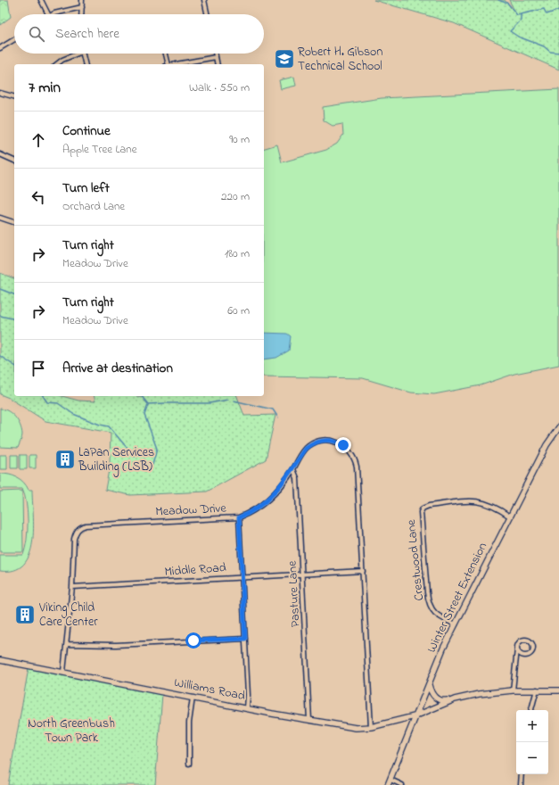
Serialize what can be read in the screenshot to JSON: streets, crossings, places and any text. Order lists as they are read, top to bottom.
{
  "streets": {
    "main road": ["Winter Street Extension", "Williams Road"],
    "street": [
      "Meadow Drive",
      "Crestwood Lane",
      "Middle Road",
      "Pasture Lane"
    ]
  },
  "crossings": [
    ["Meadow Drive", "Middle Road"],
    ["Meadow Drive", "Pasture Lane"],
    ["Meadow Drive", "Williams Road"],
    ["Crestwood Lane", "Winter Street Extension"],
    ["Middle Road", "Pasture Lane"],
    ["Pasture Lane", "Williams Road"],
    ["Winter Street Extension", "Williams Road"]
  ],
  "parks": ["North Greenbush Town Park"],
  "places": {
    "school or university": ["Robert H. Gibson Technical School"],
    "building": ["LaPan Services Building (LSB)", "Viking Child Care Center"]
  },
  "page": {
    "search": "Search here",
    "heading": ["7 min", "Walk · 550 m"],
    "list": [
      ["Continue", "Apple Tree Lane", "90 m"],
      ["Turn left", "Orchard Lane", "220 m"],
      ["Turn right", "Meadow Drive", "180 m"],
      ["Turn right", "Meadow Drive", "60 m"],
      "Arrive at destination"
    ],
    "map_buttons": ["+", "−"]
  }
}
